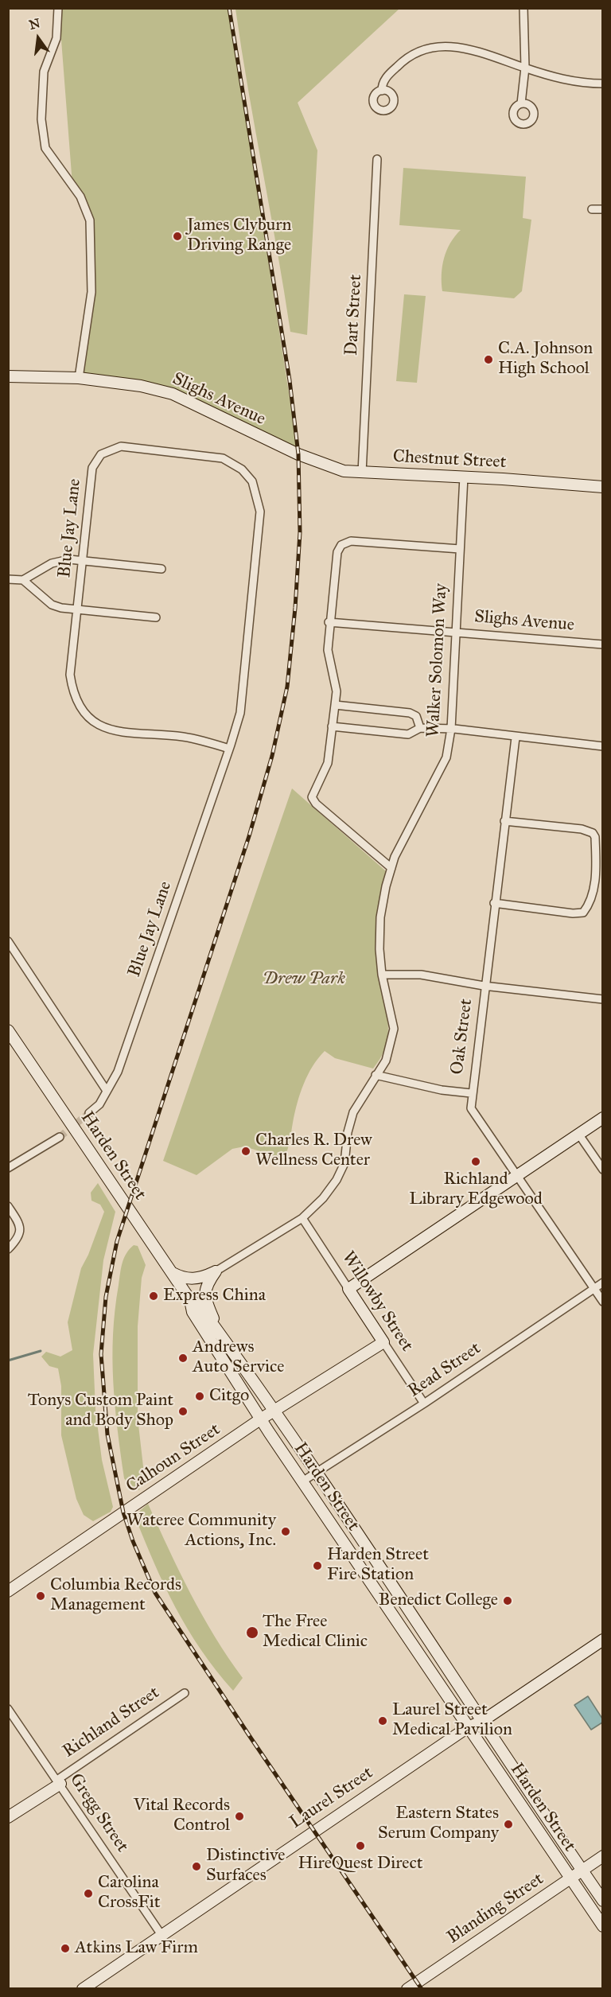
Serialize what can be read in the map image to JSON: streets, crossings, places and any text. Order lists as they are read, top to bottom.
{
  "streets": {
    "street": [
      "Dart Street",
      "Slighs Avenue",
      "Chestnut Street",
      "Blue Jay Lane",
      "Walker Solomon Way",
      "Oak Street",
      "Harden Street",
      "Willowby Street",
      "Read Street",
      "Calhoun Street",
      "Richland Street",
      "Laurel Street",
      "Gregg Street",
      "Blanding Street"
    ]
  },
  "crossings": [
    ["Dart Street", "Chestnut Street"],
    ["Slighs Avenue", "Chestnut Street"],
    ["Slighs Avenue", "Walker Solomon Way"],
    ["Chestnut Street", "Walker Solomon Way"],
    ["Walker Solomon Way", "Willowby Street"],
    ["Oak Street", "Read Street"],
    ["Harden Street", "Read Street"],
    ["Harden Street", "Calhoun Street"],
    ["Harden Street", "Laurel Street"],
    ["Harden Street", "Blanding Street"],
    ["Willowby Street", "Read Street"],
    ["Willowby Street", "Calhoun Street"],
    ["Richland Street", "Gregg Street"],
    ["Laurel Street", "Gregg Street"]
  ],
  "parks": ["Drew Park"],
  "places": [
    "James Clyburn Driving Range",
    "C.A. Johnson High School",
    "Charles R. Drew Wellness Center",
    "Richland Library Edgewood",
    "Express China",
    "Andrews Auto Service",
    "Citgo",
    "Tonys Custom Paint and Body Shop",
    "Wateree Community Actions, Inc.",
    "Harden Street Fire Station",
    "Columbia Records Management",
    "Benedict College",
    "The Free Medical Clinic",
    "Laurel Street Medical Pavilion",
    "Vital Records Control",
    "Eastern States Serum Company",
    "HireQuest Direct",
    "Distinctive Surfaces",
    "Carolina CrossFit",
    "Atkins Law Firm"
  ],
  "north": "top"
}
